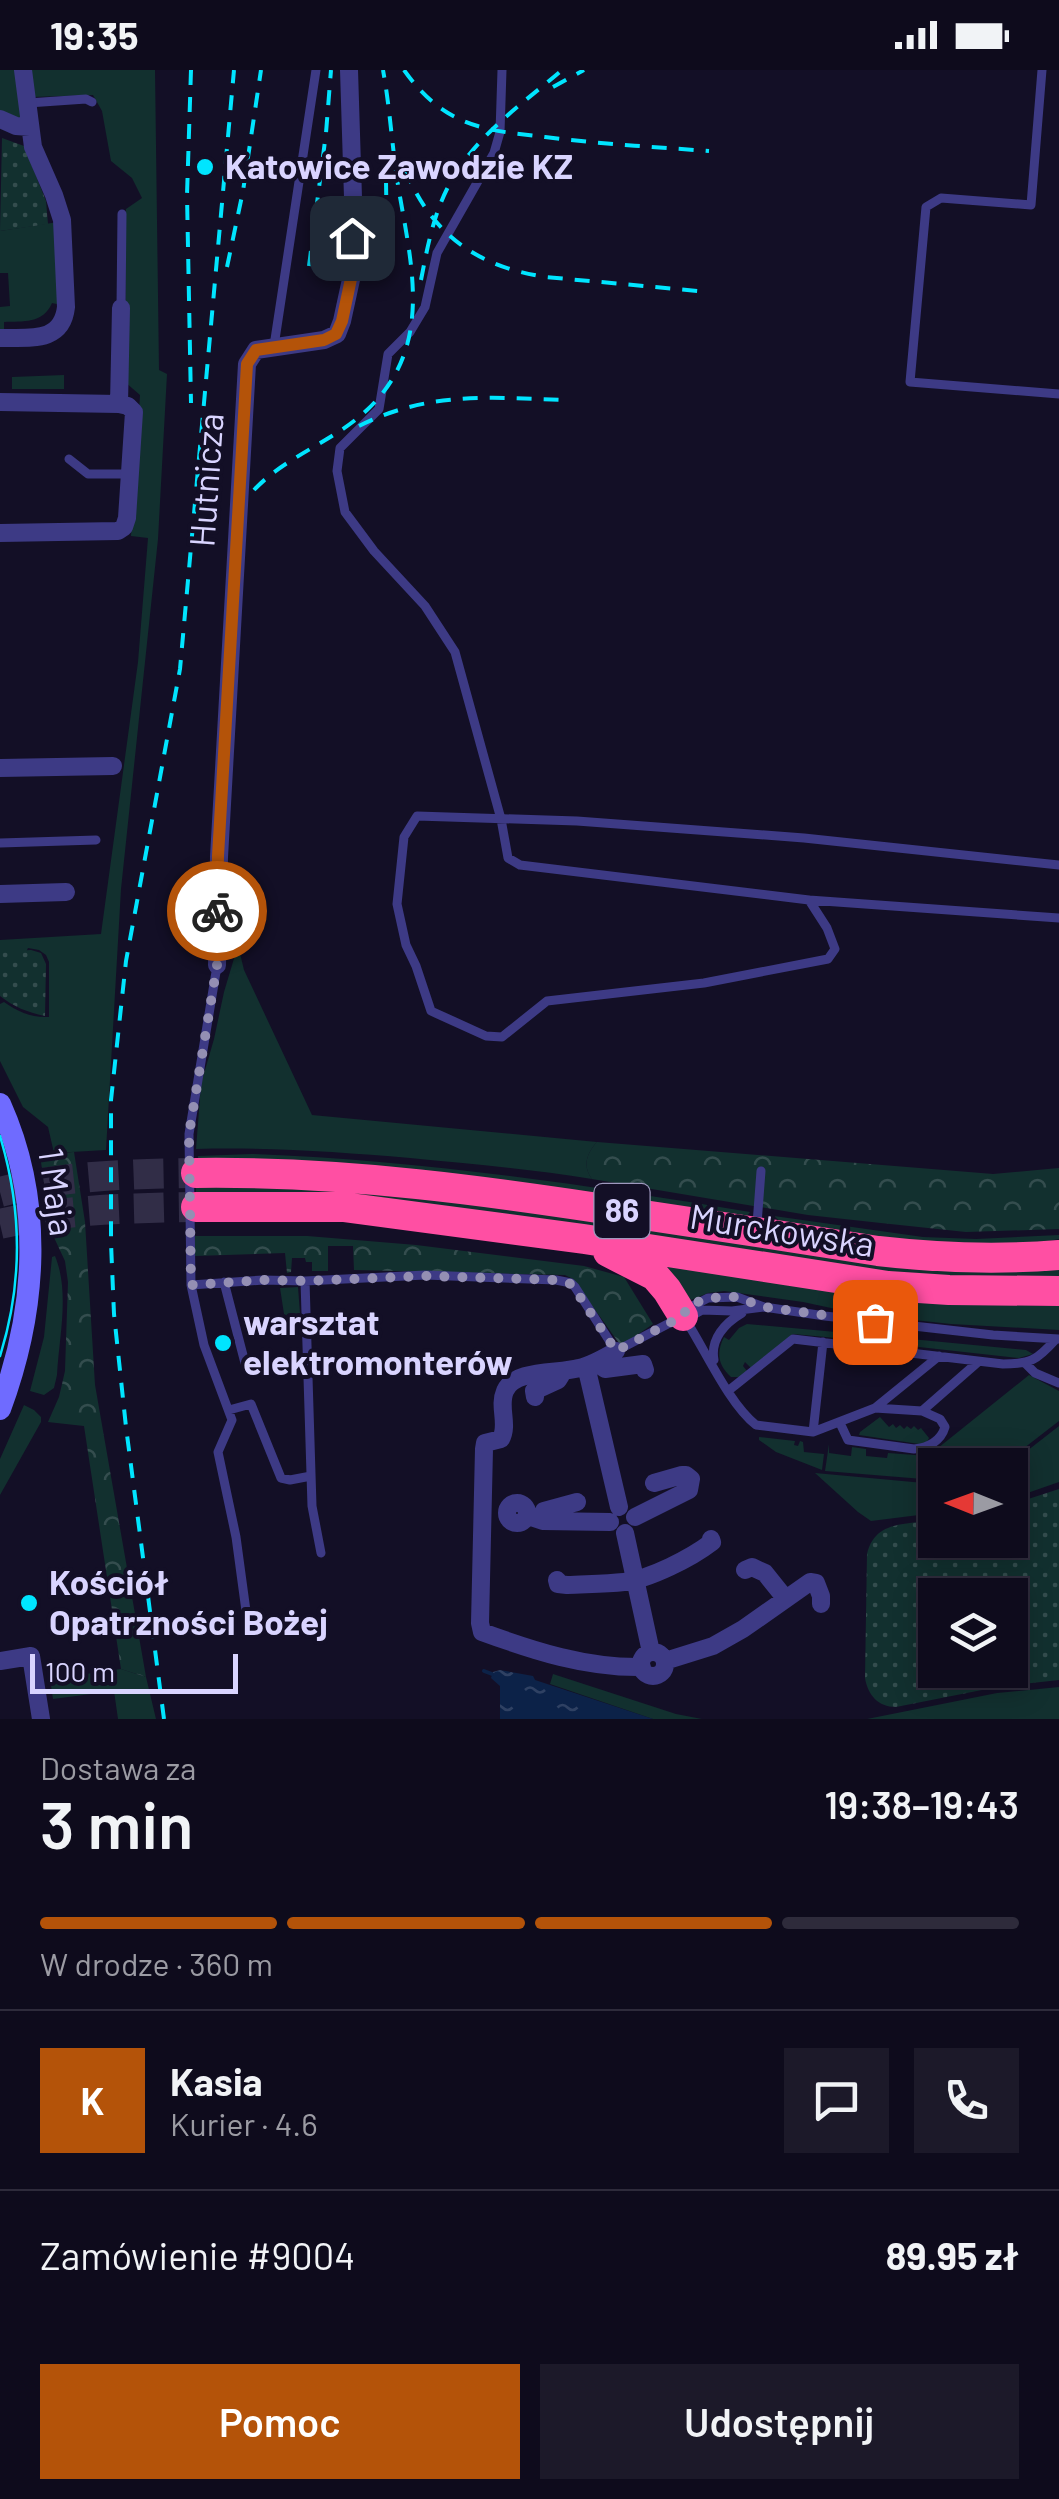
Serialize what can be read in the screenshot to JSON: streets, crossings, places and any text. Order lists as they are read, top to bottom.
{
  "streets": {
    "highway": ["86", "Murckowska"],
    "street": ["Hutnicza", "1 Maja"]
  },
  "places": ["Katowice Zawodzie KZ", "warsztat elektromonterów", "Kościół Opatrzności Bożej"],
  "scale_bar": "100 m",
  "north": "left",
  "page": {
    "status": "19:35",
    "scale": "100 m",
    "heading": ["3 min", "Dostawa za", "19:38–19:43"],
    "panel": [
      "Kasia",
      "Kurier · 4.6",
      "Zamówienie #9004",
      "89.95 zł"
    ],
    "bar": "W drodze · 360 m",
    "round": "K",
    "buttons": ["Pomoc", "Udostępnij"]
  }
}
